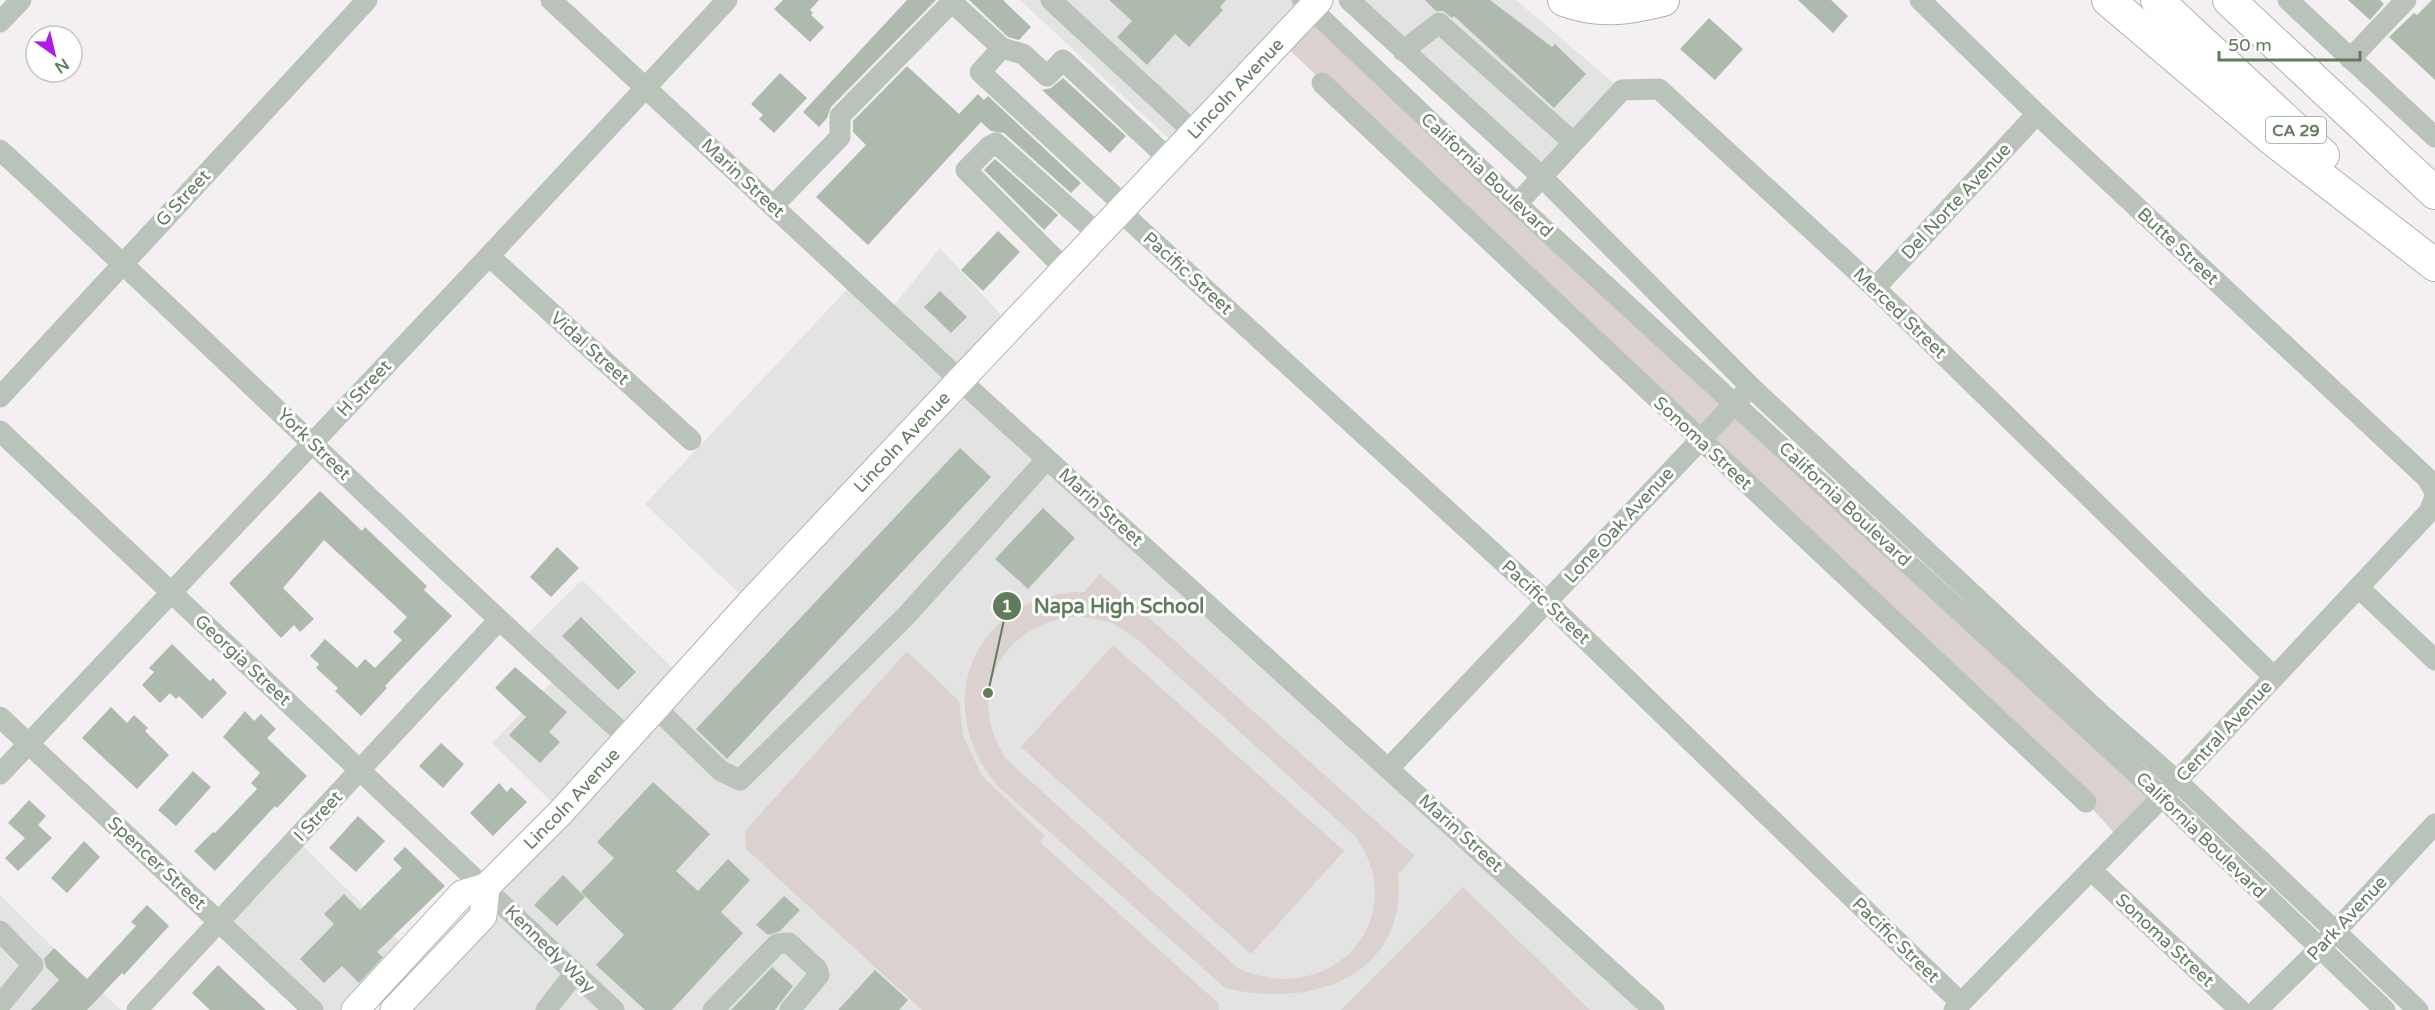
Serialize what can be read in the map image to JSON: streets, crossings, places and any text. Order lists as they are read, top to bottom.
{
  "streets": {
    "highway": ["CA 29"],
    "main road": ["Lincoln Avenue"],
    "street": [
      "California Boulevard",
      "Marin Street",
      "G Street",
      "Del Norte Avenue",
      "Butte Street",
      "Pacific Street",
      "Merced Street",
      "Vidal Street",
      "H Street",
      "Sonoma Street",
      "York Street",
      "Lone Oak Avenue",
      "Georgia Street",
      "Central Avenue",
      "I Street",
      "Spencer Street",
      "Park Avenue",
      "Kennedy Way"
    ]
  },
  "crossings": [
    ["Lincoln Avenue", "California Boulevard"],
    ["Lincoln Avenue", "Marin Street"],
    ["Lincoln Avenue", "Pacific Street"],
    ["Lincoln Avenue", "York Street"],
    ["Lincoln Avenue", "Georgia Street"],
    ["Lincoln Avenue", "Kennedy Way"],
    ["California Boulevard", "Merced Street"],
    ["California Boulevard", "Lone Oak Avenue"],
    ["California Boulevard", "Central Avenue"],
    ["California Boulevard", "Park Avenue"],
    ["Marin Street", "H Street"],
    ["Marin Street", "Lone Oak Avenue"],
    ["G Street", "York Street"],
    ["Del Norte Avenue", "Butte Street"],
    ["Del Norte Avenue", "Merced Street"],
    ["Pacific Street", "Lone Oak Avenue"],
    ["Pacific Street", "Central Avenue"],
    ["Merced Street", "Central Avenue"],
    ["Vidal Street", "H Street"],
    ["H Street", "York Street"],
    ["H Street", "Georgia Street"],
    ["H Street", "Spencer Street"],
    ["Sonoma Street", "Lone Oak Avenue"],
    ["Sonoma Street", "Central Avenue"],
    ["York Street", "I Street"],
    ["Georgia Street", "I Street"],
    ["Georgia Street", "Kennedy Way"],
    ["I Street", "Spencer Street"]
  ],
  "places": ["Napa High School"],
  "scale_bar": "50 m",
  "north": "bottom right"
}
